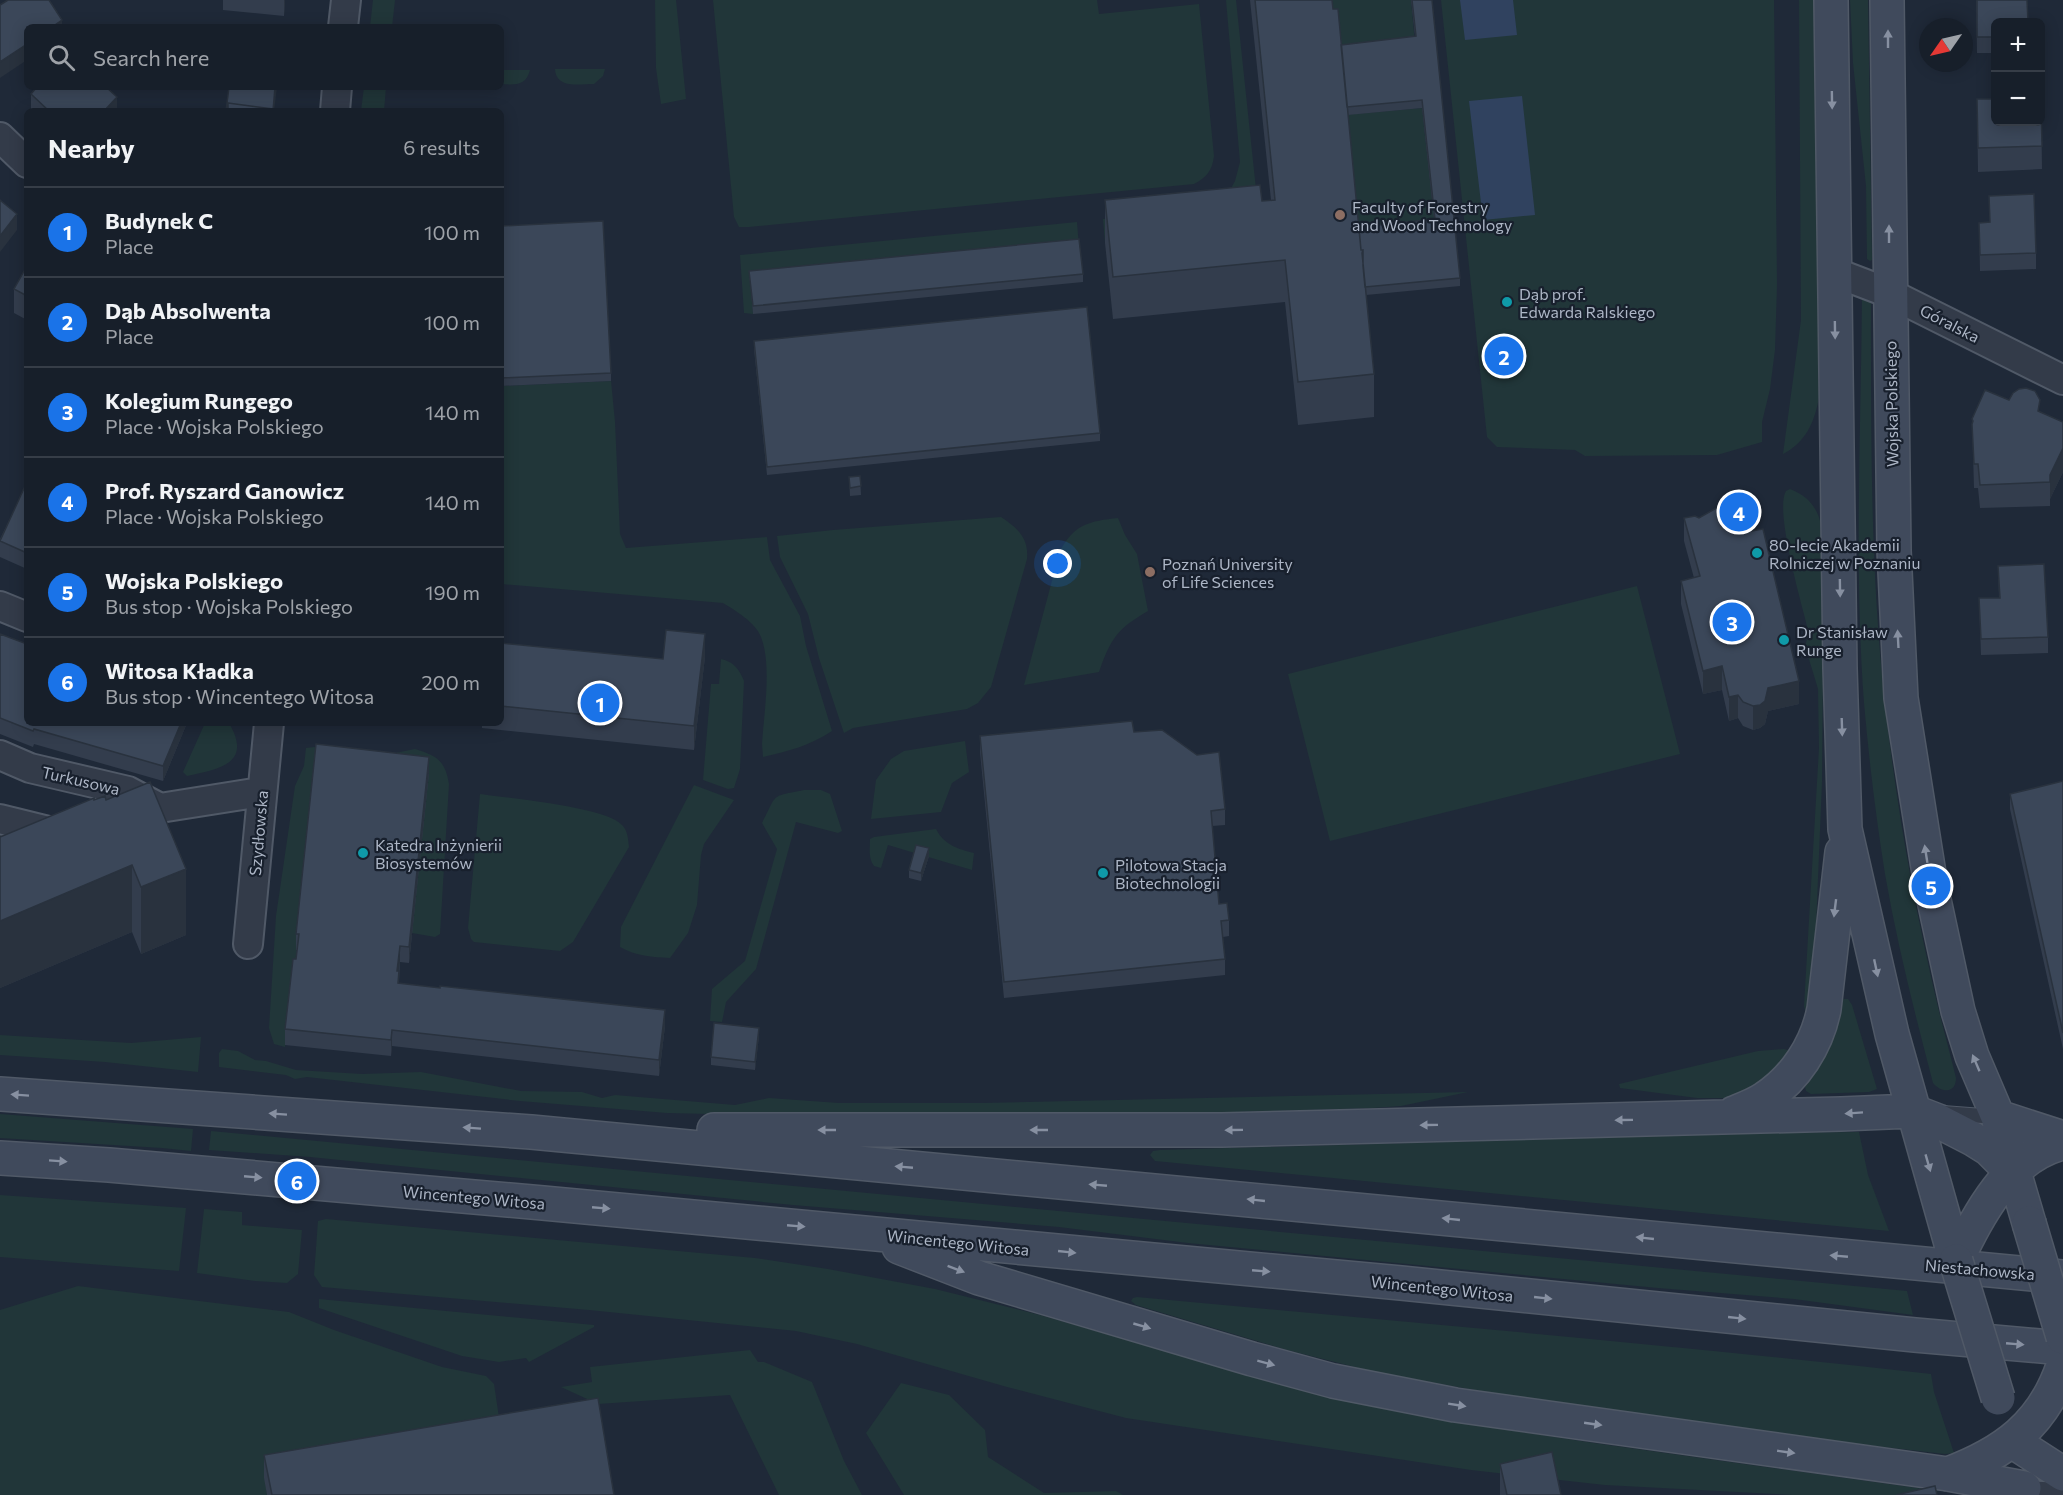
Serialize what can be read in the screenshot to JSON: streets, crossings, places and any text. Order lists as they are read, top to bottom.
{
  "streets": {
    "main road": ["Wojska Polskiego", "Wincentego Witosa", "Niestachowska"],
    "street": ["Góralska", "Turkusowa", "Szydłowska"]
  },
  "crossings": [
    ["Góralska", "Wojska Polskiego"]
  ],
  "places": [
    "Faculty of Forestry and Wood Technology",
    "Dąb prof. Edwarda Ralskiego",
    "80-lecie Akademii Rolniczej w Poznaniu",
    "Poznań University of Life Sciences",
    "Dr Stanisław Runge",
    "Katedra Inżynierii Biosystemów",
    "Pilotowa Stacja Biotechnologii"
  ],
  "north": "bottom left",
  "page": {
    "map_buttons": ["+", "−"],
    "search": "Search here",
    "heading": ["Nearby", "6 results"],
    "list": [
      {
        "mark": "1",
        "name": "Budynek C",
        "note": "Place",
        "value": "100 m"
      },
      {
        "mark": "2",
        "name": "Dąb Absolwenta",
        "note": "Place",
        "value": "100 m"
      },
      {
        "mark": "3",
        "name": "Kolegium Rungego",
        "note": "Place · Wojska Polskiego",
        "value": "140 m"
      },
      {
        "mark": "4",
        "name": "Prof. Ryszard Ganowicz",
        "note": "Place · Wojska Polskiego",
        "value": "140 m"
      },
      {
        "mark": "5",
        "name": "Wojska Polskiego",
        "note": "Bus stop · Wojska Polskiego",
        "value": "190 m"
      },
      {
        "mark": "6",
        "name": "Witosa Kładka",
        "note": "Bus stop · Wincentego Witosa",
        "value": "200 m"
      }
    ],
    "pins": [
      "2",
      "4",
      "3",
      "1",
      "5",
      "6"
    ]
  }
}
